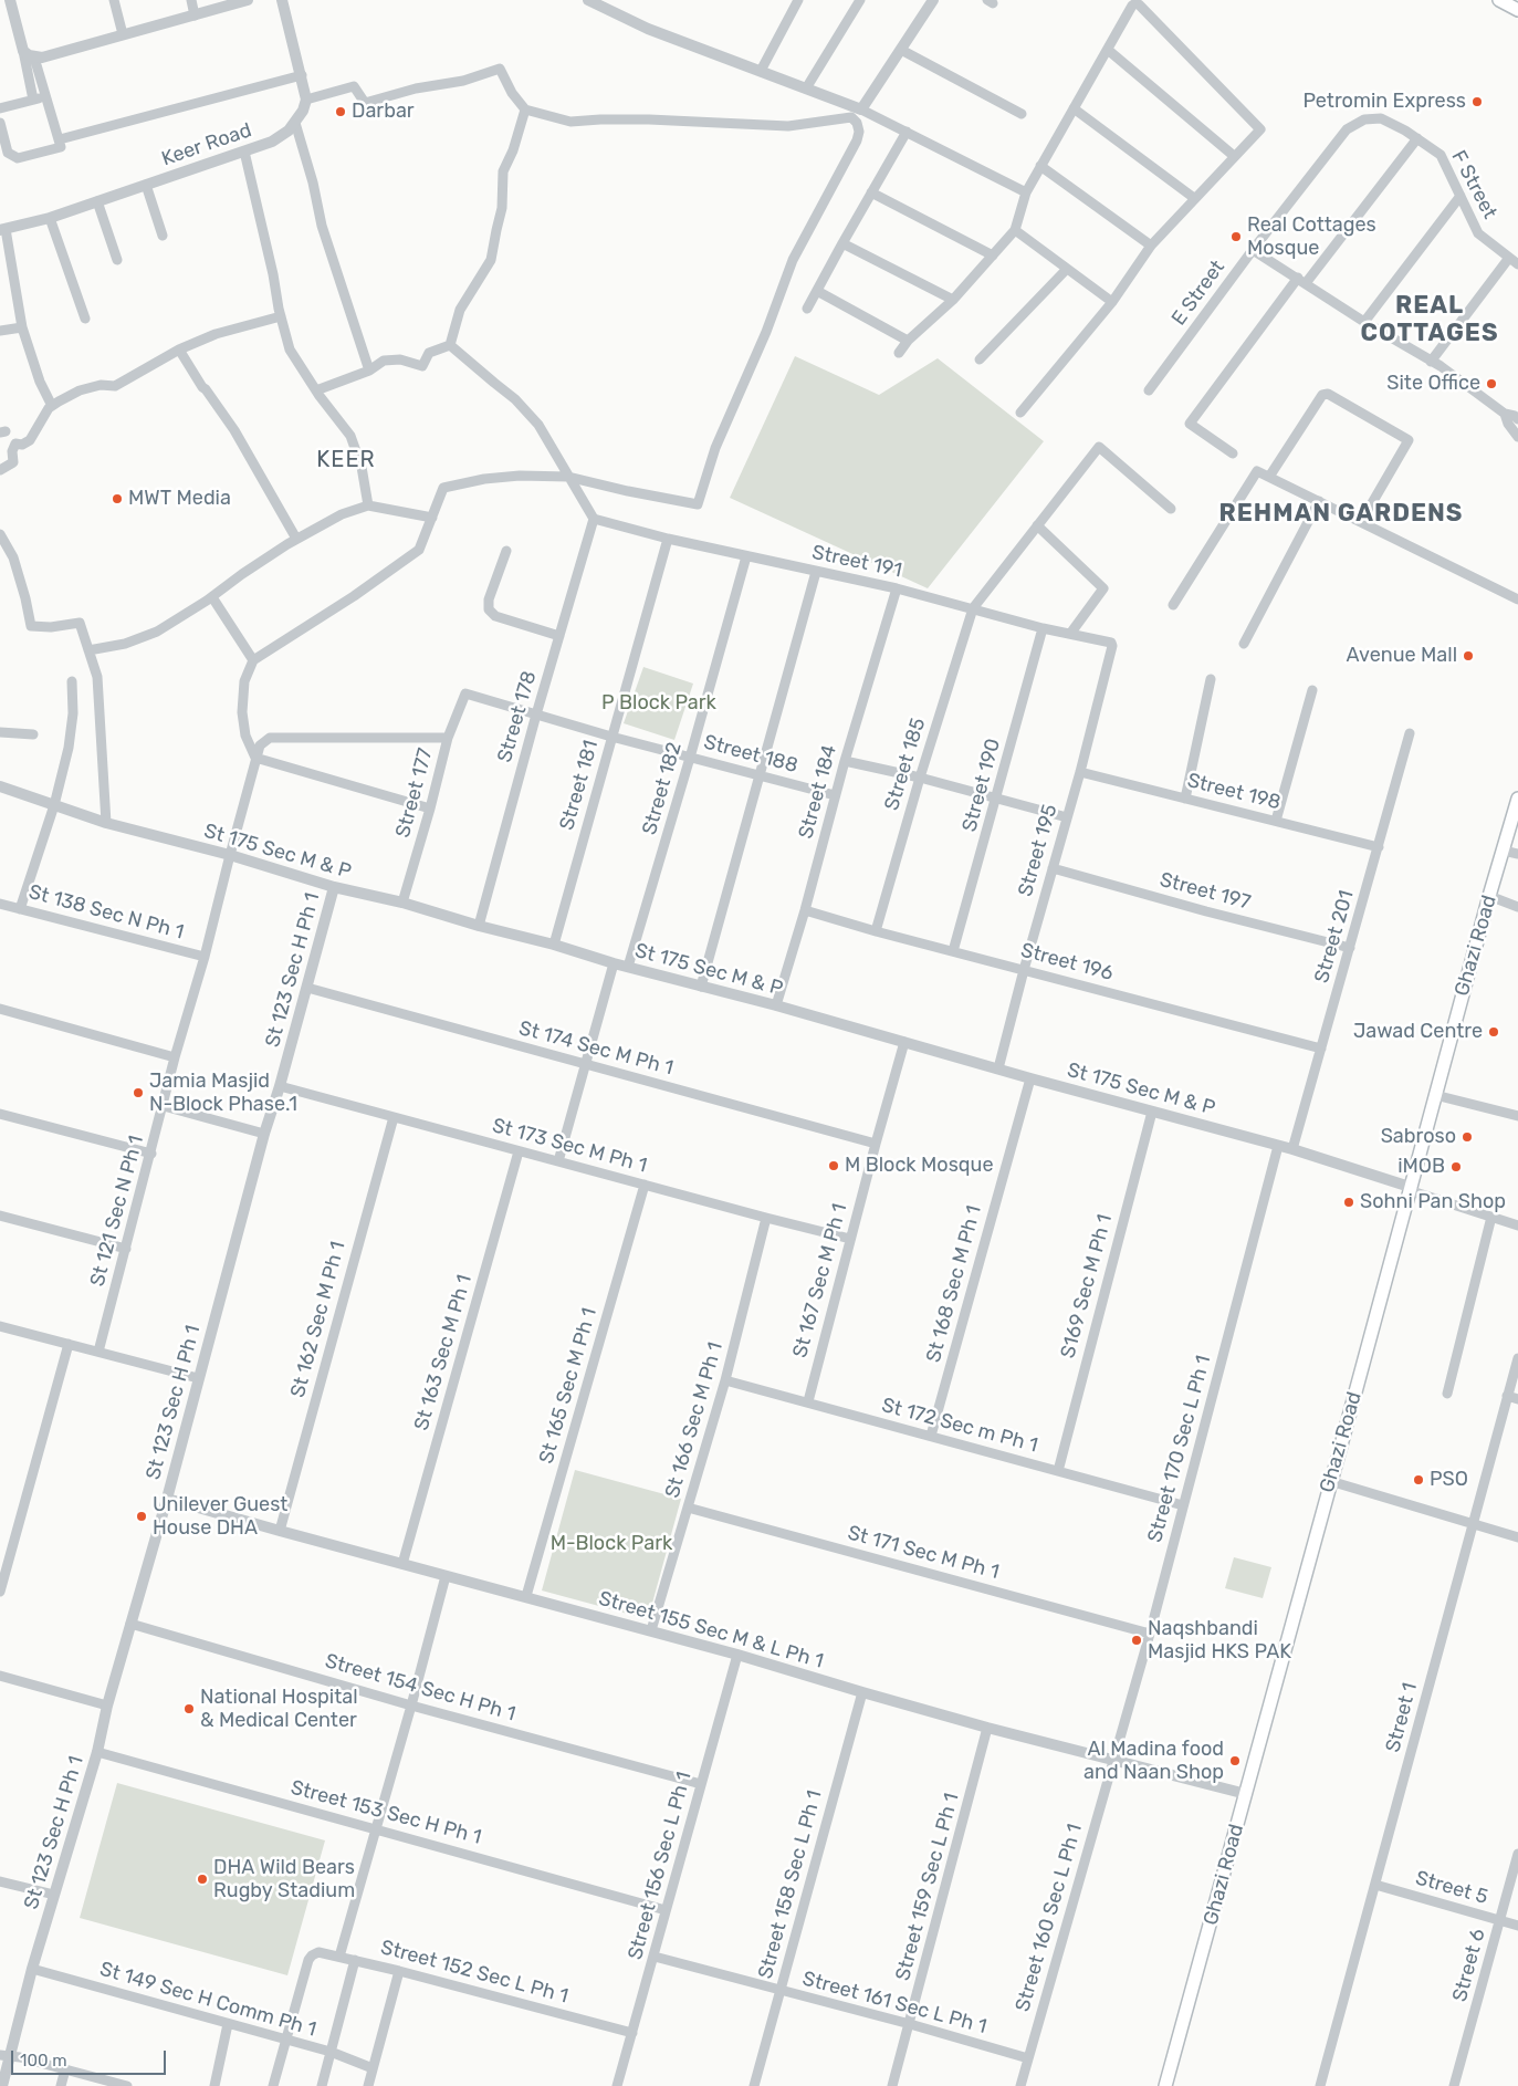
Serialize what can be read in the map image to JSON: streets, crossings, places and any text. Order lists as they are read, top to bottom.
{
  "streets": {
    "main road": ["Ghazi Road"],
    "street": [
      "Keer Road",
      "F Street",
      "E Street",
      "Street 191",
      "Street 178",
      "Street 188",
      "Street 185",
      "Street 181",
      "Street 190",
      "Street 182",
      "Street 184",
      "Street 198",
      "Street 177",
      "Street 195",
      "St 175 Sec M & P",
      "Street 197",
      "St 138 Sec N Ph 1",
      "Street 201",
      "Street 196",
      "St 123 Sec H Ph 1",
      "St 174 Sec M Ph 1",
      "St 173 Sec M Ph 1",
      "St 121 Sec N Ph 1",
      "St 167 Sec M Ph 1",
      "St 168 Sec M Ph 1",
      "S169 Sec M Ph 1",
      "St 162 Sec M Ph 1",
      "St 163 Sec M Ph 1",
      "St 165 Sec M Ph 1",
      "St 166 Sec M Ph 1",
      "St 172 Sec m Ph 1",
      "Street 170 Sec L Ph 1",
      "St 171 Sec M Ph 1",
      "Street 155 Sec M & L Ph 1",
      "Street 154 Sec H Ph 1",
      "Street 1",
      "Street 153 Sec H Ph 1",
      "Street 156 Sec L Ph 1",
      "Street 158 Sec L Ph 1",
      "Street 159 Sec L Ph 1",
      "Street 5",
      "Street 160 Sec L Ph 1",
      "Street 6",
      "Street 152 Sec L Ph 1",
      "St 149 Sec H Comm Ph 1",
      "Street 161 Sec L Ph 1"
    ]
  },
  "crossings": [
    ["F Street", "E Street"],
    ["Street 191", "Street 178"],
    ["Street 191", "Street 185"],
    ["Street 191", "Street 181"],
    ["Street 191", "Street 190"],
    ["Street 191", "Street 182"],
    ["Street 191", "Street 184"],
    ["Street 191", "Street 195"],
    ["Street 178", "Street 188"],
    ["Street 178", "St 175 Sec M & P"],
    ["Street 188", "Street 181"],
    ["Street 188", "Street 182"],
    ["Street 188", "Street 184"],
    ["Street 188", "Street 177"],
    ["Street 185", "Street 196"],
    ["Street 181", "St 175 Sec M & P"],
    ["Street 190", "Street 196"],
    ["Street 182", "St 175 Sec M & P"],
    ["Street 184", "St 175 Sec M & P"],
    ["Street 184", "Street 196"],
    ["Street 198", "Street 195"],
    ["Street 198", "Street 201"],
    ["Street 177", "St 175 Sec M & P"],
    ["Street 195", "St 175 Sec M & P"],
    ["Street 195", "Street 197"],
    ["Street 195", "Street 196"],
    ["St 175 Sec M & P", "Street 201"],
    ["St 175 Sec M & P", "Ghazi Road"],
    ["St 175 Sec M & P", "St 123 Sec H Ph 1"],
    ["St 175 Sec M & P", "St 121 Sec N Ph 1"],
    ["St 175 Sec M & P", "St 167 Sec M Ph 1"],
    ["St 175 Sec M & P", "St 168 Sec M Ph 1"],
    ["St 175 Sec M & P", "S169 Sec M Ph 1"],
    ["St 175 Sec M & P", "Street 170 Sec L Ph 1"],
    ["Street 197", "Street 201"],
    ["St 138 Sec N Ph 1", "St 121 Sec N Ph 1"],
    ["Street 201", "Street 196"],
    ["Ghazi Road", "Street 155 Sec M & L Ph 1"],
    ["St 123 Sec H Ph 1", "St 174 Sec M Ph 1"],
    ["St 123 Sec H Ph 1", "St 173 Sec M Ph 1"],
    ["St 123 Sec H Ph 1", "Street 155 Sec M & L Ph 1"],
    ["St 123 Sec H Ph 1", "Street 154 Sec H Ph 1"],
    ["St 123 Sec H Ph 1", "Street 153 Sec H Ph 1"],
    ["St 123 Sec H Ph 1", "St 149 Sec H Comm Ph 1"],
    ["St 174 Sec M Ph 1", "St 167 Sec M Ph 1"],
    ["St 173 Sec M Ph 1", "St 167 Sec M Ph 1"],
    ["St 173 Sec M Ph 1", "St 162 Sec M Ph 1"],
    ["St 173 Sec M Ph 1", "St 163 Sec M Ph 1"],
    ["St 173 Sec M Ph 1", "St 165 Sec M Ph 1"],
    ["St 173 Sec M Ph 1", "St 166 Sec M Ph 1"],
    ["St 167 Sec M Ph 1", "St 172 Sec m Ph 1"],
    ["St 168 Sec M Ph 1", "St 172 Sec m Ph 1"],
    ["S169 Sec M Ph 1", "St 172 Sec m Ph 1"],
    ["St 162 Sec M Ph 1", "Street 155 Sec M & L Ph 1"],
    ["St 163 Sec M Ph 1", "Street 155 Sec M & L Ph 1"],
    ["St 165 Sec M Ph 1", "Street 155 Sec M & L Ph 1"],
    ["St 166 Sec M Ph 1", "St 172 Sec m Ph 1"],
    ["St 166 Sec M Ph 1", "St 171 Sec M Ph 1"],
    ["St 166 Sec M Ph 1", "Street 155 Sec M & L Ph 1"],
    ["St 172 Sec m Ph 1", "Street 170 Sec L Ph 1"],
    ["Street 170 Sec L Ph 1", "St 171 Sec M Ph 1"],
    ["Street 170 Sec L Ph 1", "Street 155 Sec M & L Ph 1"],
    ["Street 170 Sec L Ph 1", "Street 160 Sec L Ph 1"],
    ["Street 155 Sec M & L Ph 1", "Street 156 Sec L Ph 1"],
    ["Street 155 Sec M & L Ph 1", "Street 158 Sec L Ph 1"],
    ["Street 155 Sec M & L Ph 1", "Street 159 Sec L Ph 1"],
    ["Street 155 Sec M & L Ph 1", "Street 160 Sec L Ph 1"],
    ["Street 154 Sec H Ph 1", "Street 156 Sec L Ph 1"],
    ["Street 1", "Street 5"],
    ["Street 153 Sec H Ph 1", "Street 156 Sec L Ph 1"],
    ["Street 156 Sec L Ph 1", "Street 152 Sec L Ph 1"],
    ["Street 156 Sec L Ph 1", "Street 161 Sec L Ph 1"],
    ["Street 158 Sec L Ph 1", "Street 161 Sec L Ph 1"],
    ["Street 159 Sec L Ph 1", "Street 161 Sec L Ph 1"],
    ["Street 5", "Street 6"],
    ["Street 160 Sec L Ph 1", "Street 161 Sec L Ph 1"],
    ["Street 152 Sec L Ph 1", "St 149 Sec H Comm Ph 1"]
  ],
  "districts": ["REAL COTTAGES", "KEER", "REHMAN GARDENS"],
  "parks": ["P Block Park", "M-Block Park"],
  "places": [
    "Petromin Express",
    "Darbar",
    "Real Cottages Mosque",
    "Site Office",
    "MWT Media",
    "Avenue Mall",
    "Jawad Centre",
    "Jamia Masjid N-Block Phase.1",
    "Sabroso",
    "M Block Mosque",
    "iMOB",
    "Sohni Pan Shop",
    "PSO",
    "Unilever Guest House DHA",
    "Naqshbandi Masjid HKS PAK",
    "National Hospital & Medical Center",
    "Al Madina food and Naan Shop",
    "DHA Wild Bears Rugby Stadium"
  ],
  "scale_bar": "100 m"
}
